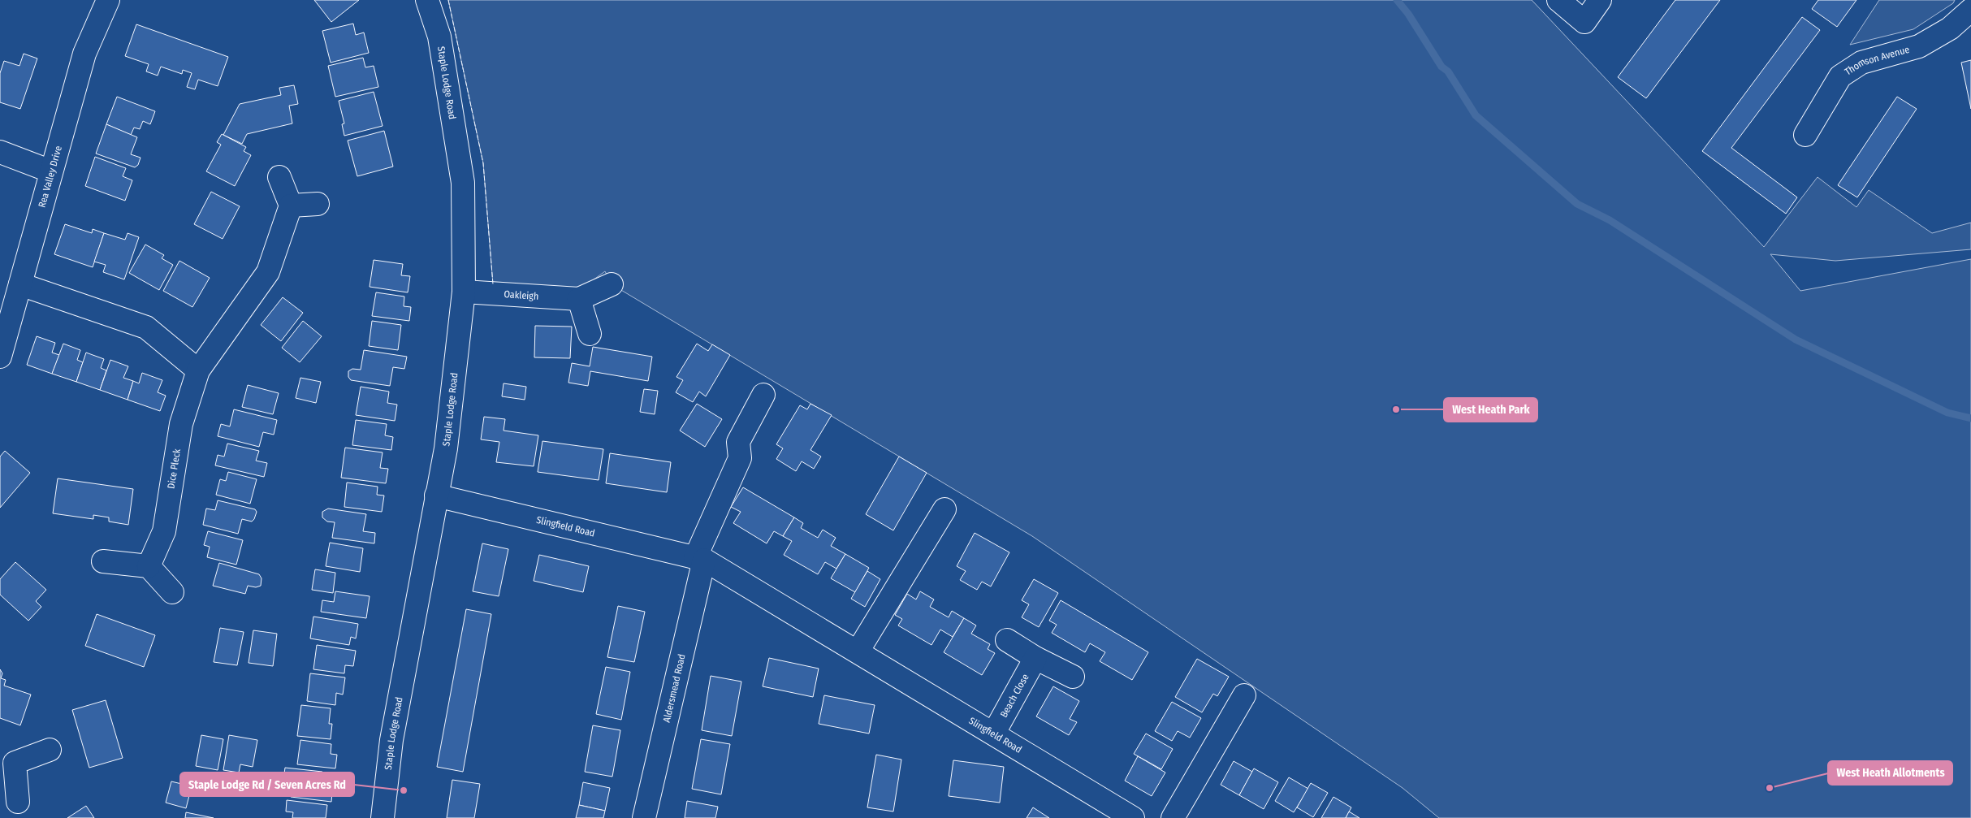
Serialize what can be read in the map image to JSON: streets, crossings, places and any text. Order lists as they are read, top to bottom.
{
  "streets": {
    "street": [
      "Thomson Avenue",
      "Staple Lodge Road",
      "Rea Valley Drive",
      "Oakleigh",
      "Dice Pleck",
      "Slingfield Road",
      "Aldersmead Road",
      "Beach Close"
    ]
  },
  "crossings": [
    ["Staple Lodge Road", "Oakleigh"],
    ["Staple Lodge Road", "Slingfield Road"],
    ["Slingfield Road", "Aldersmead Road"],
    ["Slingfield Road", "Beach Close"]
  ],
  "places": ["West Heath Park", "West Heath Allotments", "Staple Lodge Rd / Seven Acres Rd"]
}
